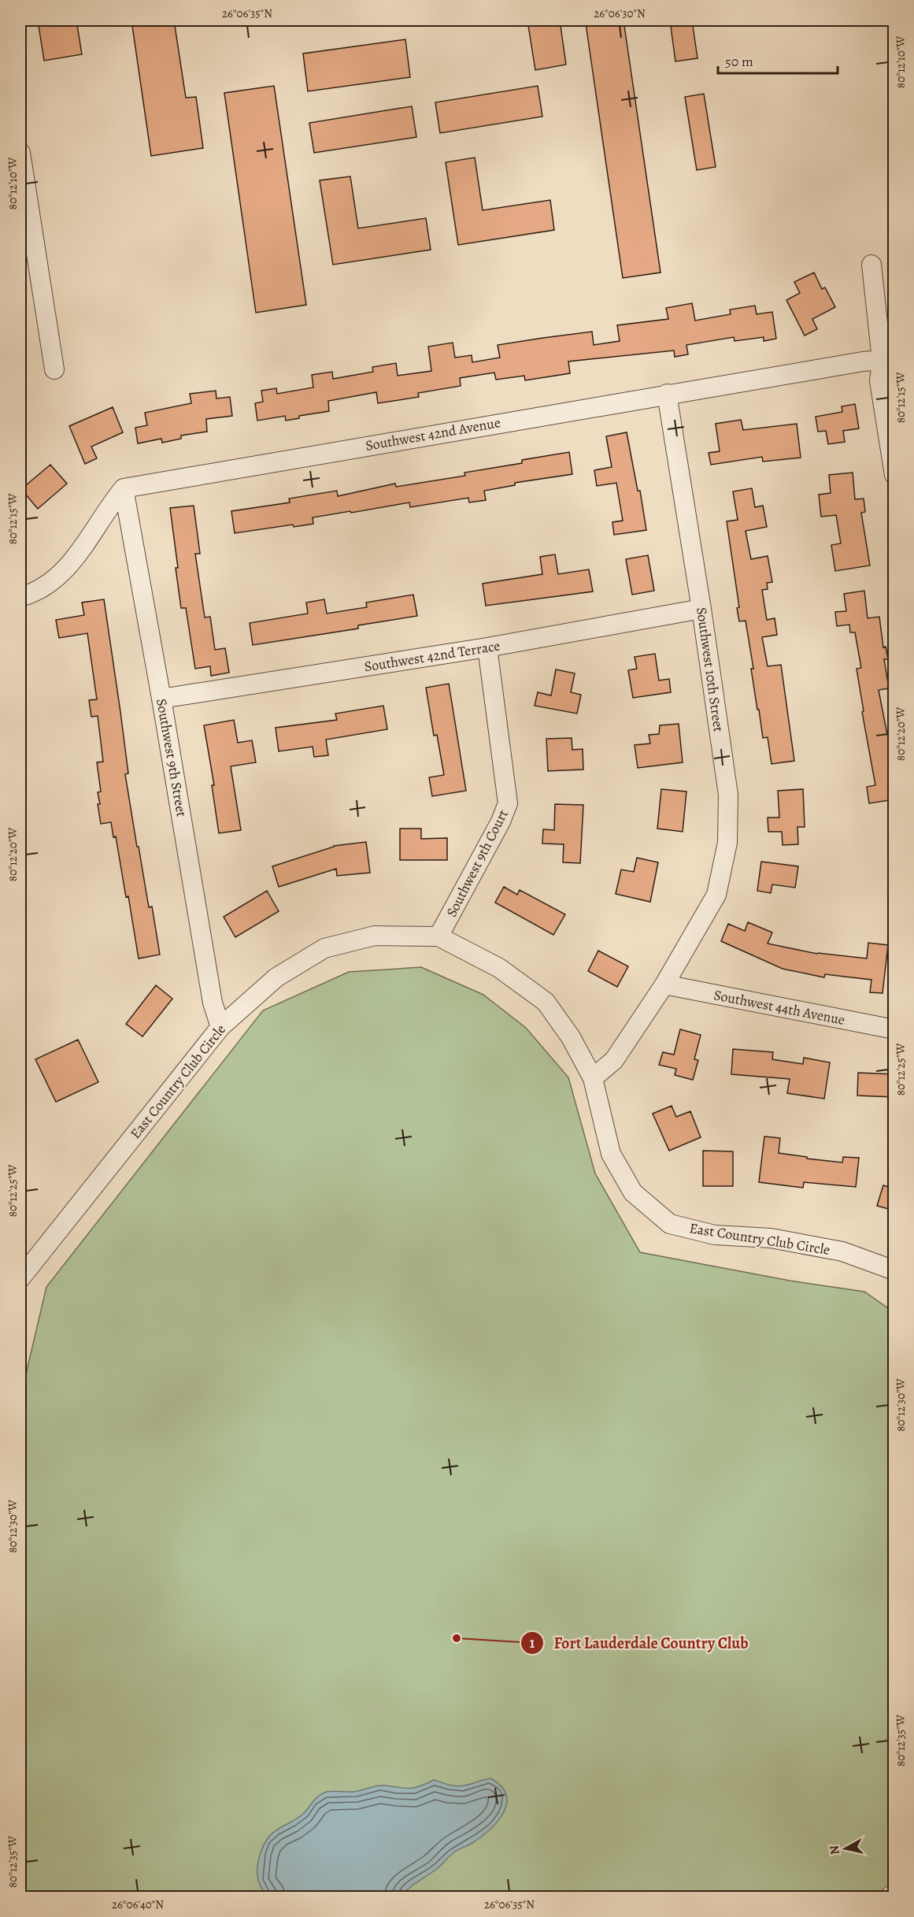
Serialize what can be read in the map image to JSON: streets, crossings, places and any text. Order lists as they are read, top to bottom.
{
  "streets": {
    "street": [
      "Southwest 42nd Avenue",
      "Southwest 42nd Terrace",
      "Southwest 10th Street",
      "Southwest 9th Street",
      "Southwest 9th Court",
      "Southwest 44th Avenue",
      "East Country Club Circle"
    ]
  },
  "crossings": [
    ["Southwest 42nd Avenue", "Southwest 10th Street"],
    ["Southwest 42nd Avenue", "Southwest 9th Street"],
    ["Southwest 42nd Terrace", "Southwest 10th Street"],
    ["Southwest 42nd Terrace", "Southwest 9th Street"],
    ["Southwest 42nd Terrace", "Southwest 9th Court"],
    ["Southwest 10th Street", "Southwest 44th Avenue"],
    ["Southwest 10th Street", "East Country Club Circle"],
    ["Southwest 9th Street", "East Country Club Circle"],
    ["Southwest 9th Court", "East Country Club Circle"]
  ],
  "places": ["Fort Lauderdale Country Club"],
  "scale_bar": "50 m",
  "north": "left",
  "coordinates": [
    "26°06'35\"N",
    "26°06'30\"N",
    "80°12'10\"W",
    "80°12'15\"W",
    "80°12'20\"W",
    "80°12'25\"W",
    "80°12'30\"W",
    "80°12'35\"W",
    "26°06'40\"N"
  ]
}
